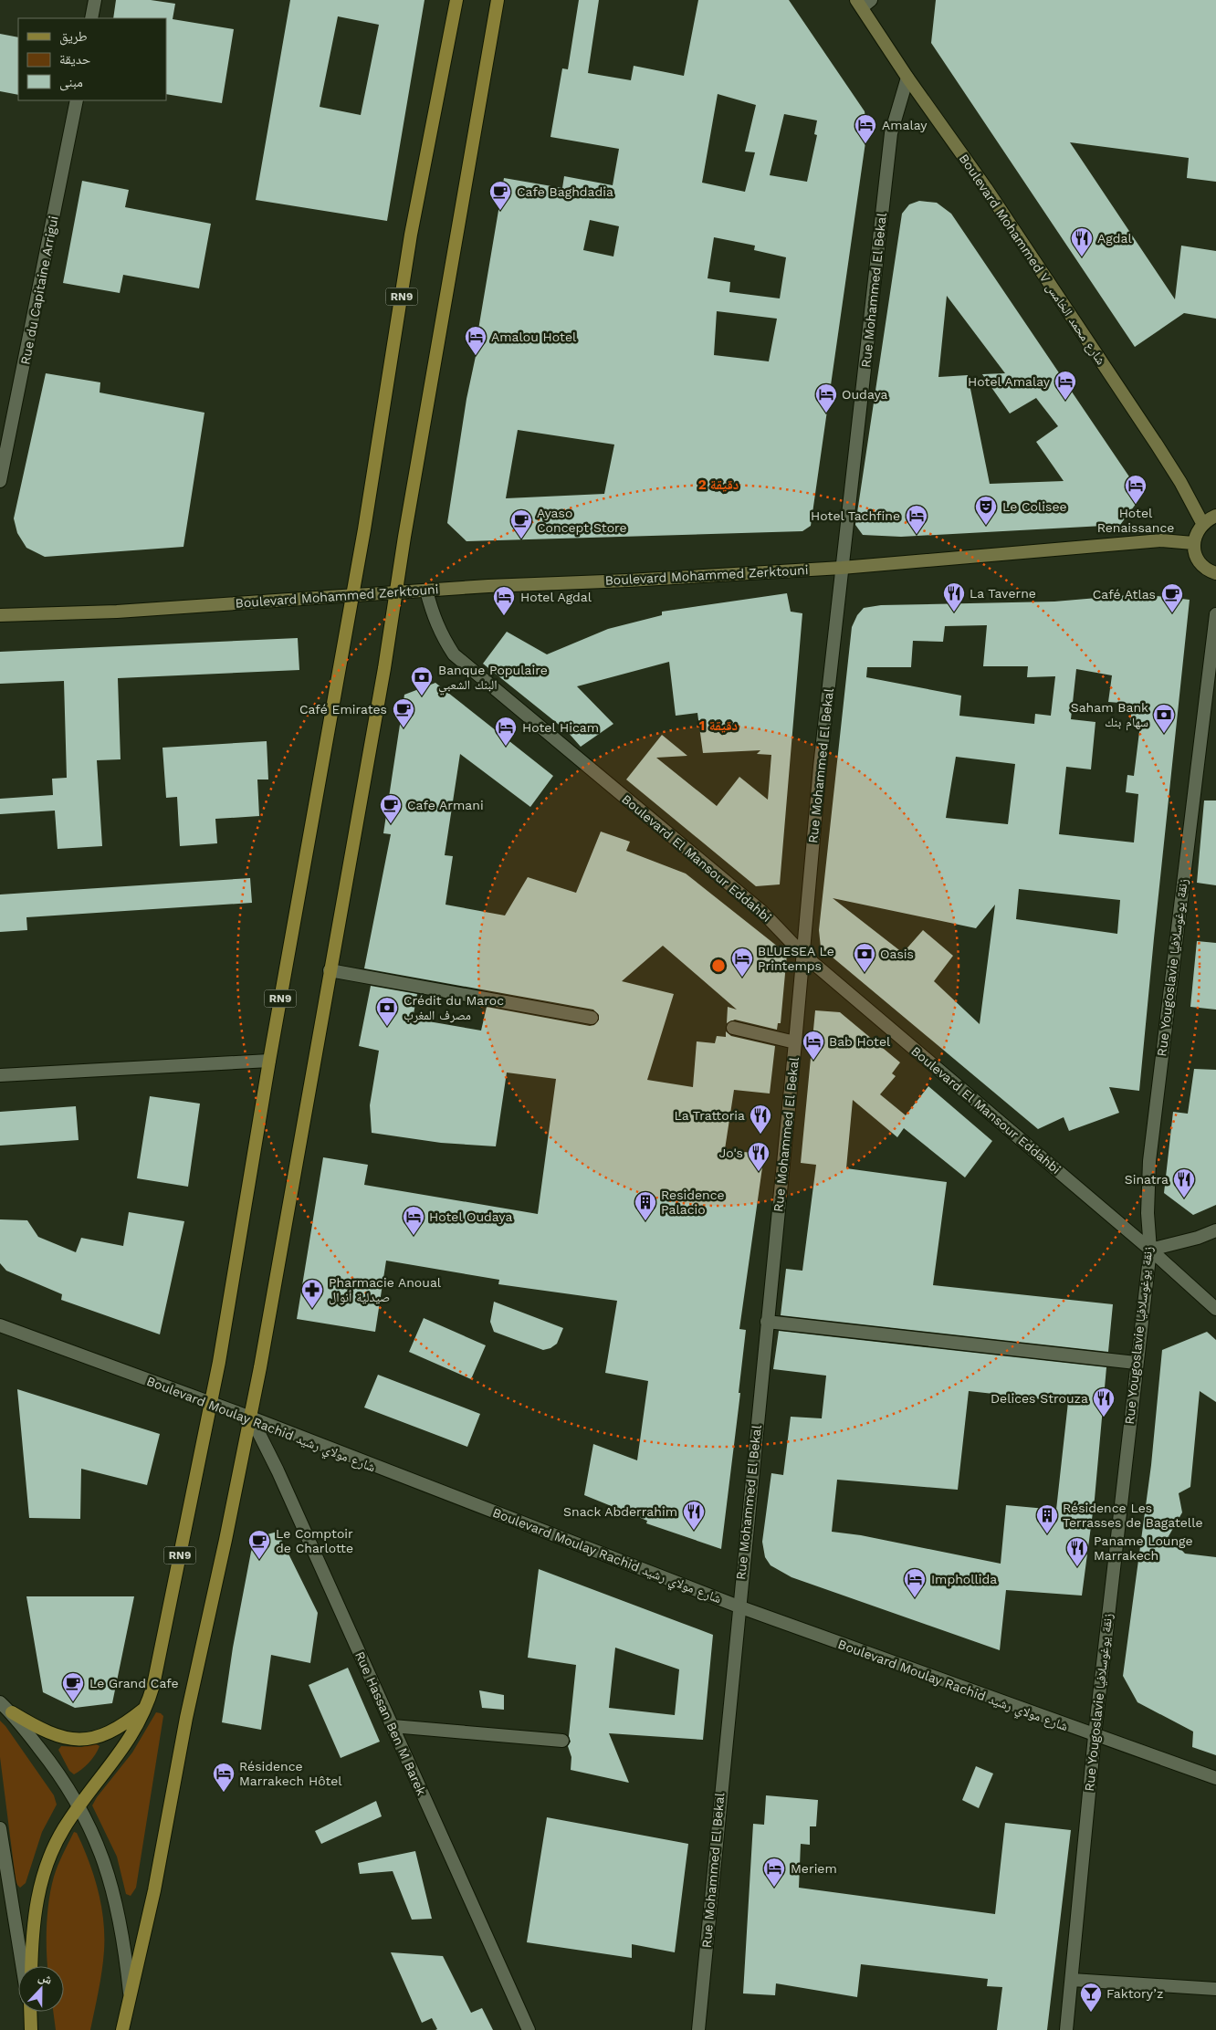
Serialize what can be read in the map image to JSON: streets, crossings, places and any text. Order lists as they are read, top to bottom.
{
  "streets": {
    "main road": ["Boulevard Mohammed V شارع محمد الخامس", "RN9", "Boulevard Mohammed Zerktouni"],
    "street": [
      "Rue du Capitaine Arrigui",
      "Rue Mohammed El Bekal",
      "Boulevard El Mansour Eddahbi",
      "Rue Yougoslavie زنقة يوغوسلافيا",
      "Boulevard Moulay Rachid شارع مولاي رشيد",
      "Rue Hassan Ben M Barek"
    ]
  },
  "crossings": [
    ["Boulevard Mohammed V شارع محمد الخامس", "Rue Mohammed El Bekal"],
    ["Rue Mohammed El Bekal", "Boulevard Mohammed Zerktouni"],
    ["Rue Mohammed El Bekal", "Boulevard El Mansour Eddahbi"],
    ["Rue Mohammed El Bekal", "Boulevard Moulay Rachid شارع مولاي رشيد"],
    ["RN9", "Boulevard Mohammed Zerktouni"],
    ["RN9", "Boulevard Moulay Rachid شارع مولاي رشيد"],
    ["Boulevard Mohammed Zerktouni", "Boulevard El Mansour Eddahbi"],
    ["Boulevard El Mansour Eddahbi", "Rue Yougoslavie زنقة يوغوسلافيا"],
    ["Rue Yougoslavie زنقة يوغوسلافيا", "Boulevard Moulay Rachid شارع مولاي رشيد"],
    ["Boulevard Moulay Rachid شارع مولاي رشيد", "Rue Hassan Ben M Barek"]
  ],
  "places": {
    "hotel": [
      "Amalay",
      "Amalou Hotel",
      "Hotel Amalay",
      "Oudaya",
      "Hotel Renaissance",
      "Hotel Tachfine",
      "Hotel Agdal",
      "Hotel Hicam",
      "BLUESEA Le Printemps",
      "Bab Hotel",
      "Hotel Oudaya",
      "Imphollida",
      "Résidence Marrakech Hôtel",
      "Meriem"
    ],
    "cafe": [
      "Cafe Baghdadia",
      "Ayaso Concept Store",
      "Café Atlas",
      "Café Emirates",
      "Cafe Armani",
      "Le Comptoir de Charlotte",
      "Le Grand Cafe"
    ],
    "restaurant": [
      "Agdal",
      "La Taverne",
      "La Trattoria",
      "Jo's",
      "Sinatra",
      "Delices Strouza",
      "Snack Abderrahim",
      "Paname Lounge Marrakech"
    ],
    "theatre": ["Le Colisee"],
    "bank": [
      "Banque Populaire البنك الشعبي",
      "Saham Bank سهام بنك",
      "Oasis",
      "Crédit du Maroc مصرف المغرب"
    ],
    "building": ["Residence Palacio", "Résidence Les Terrasses de Bagatelle"],
    "pharmacy": ["Pharmacie Anoual صيدلية أنوال"],
    "bar": ["Faktory’z"]
  },
  "legend": ["طريق", "حديقة", "مبنى"],
  "north": "top",
  "rings": ["2 دقيقة", "1 دقيقة"]
}
